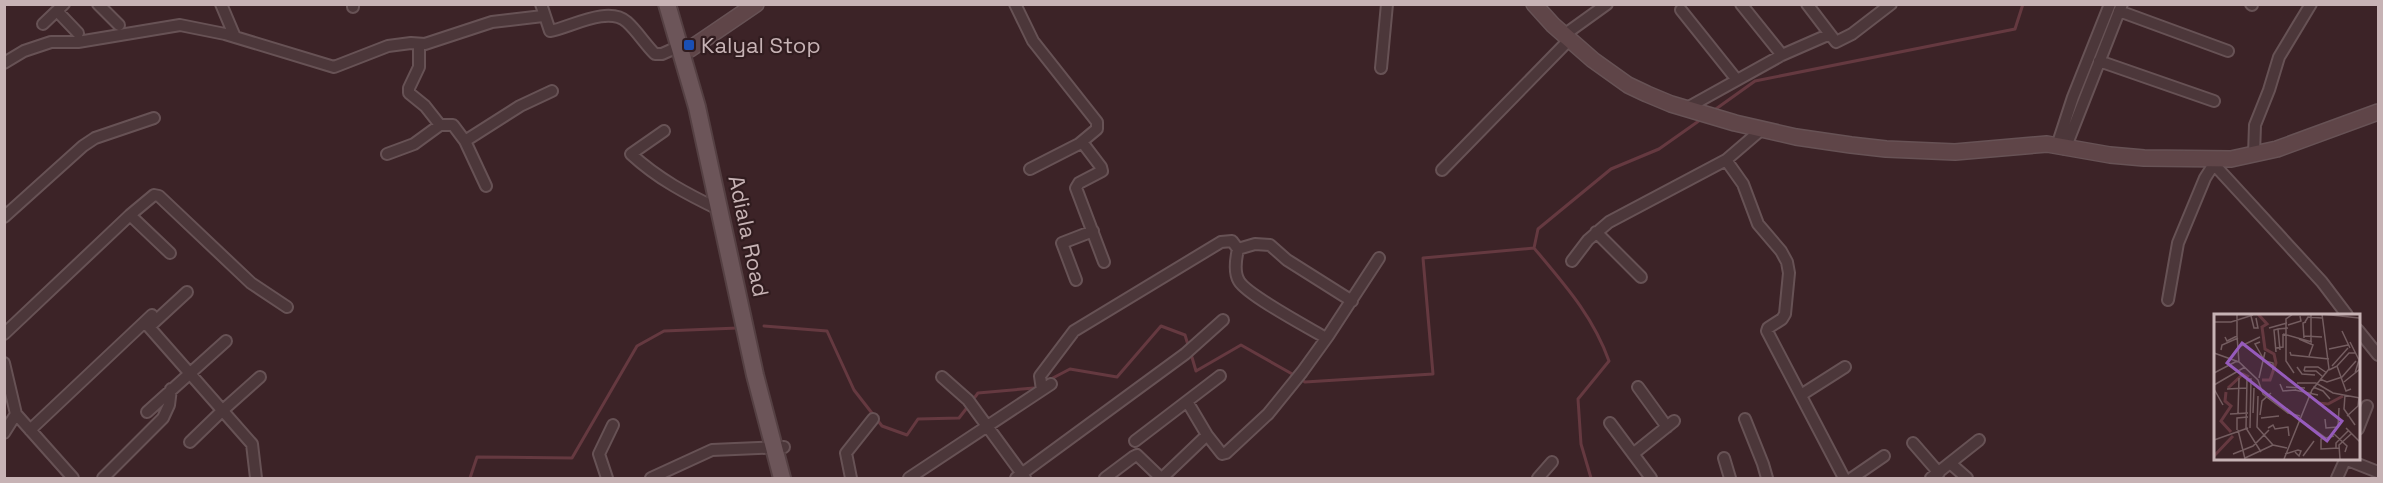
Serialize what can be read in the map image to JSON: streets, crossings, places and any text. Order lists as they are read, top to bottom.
{
  "streets": {
    "main road": ["Adiala Road"]
  },
  "places": {
    "transit": ["Kalyal Stop"]
  }
}
